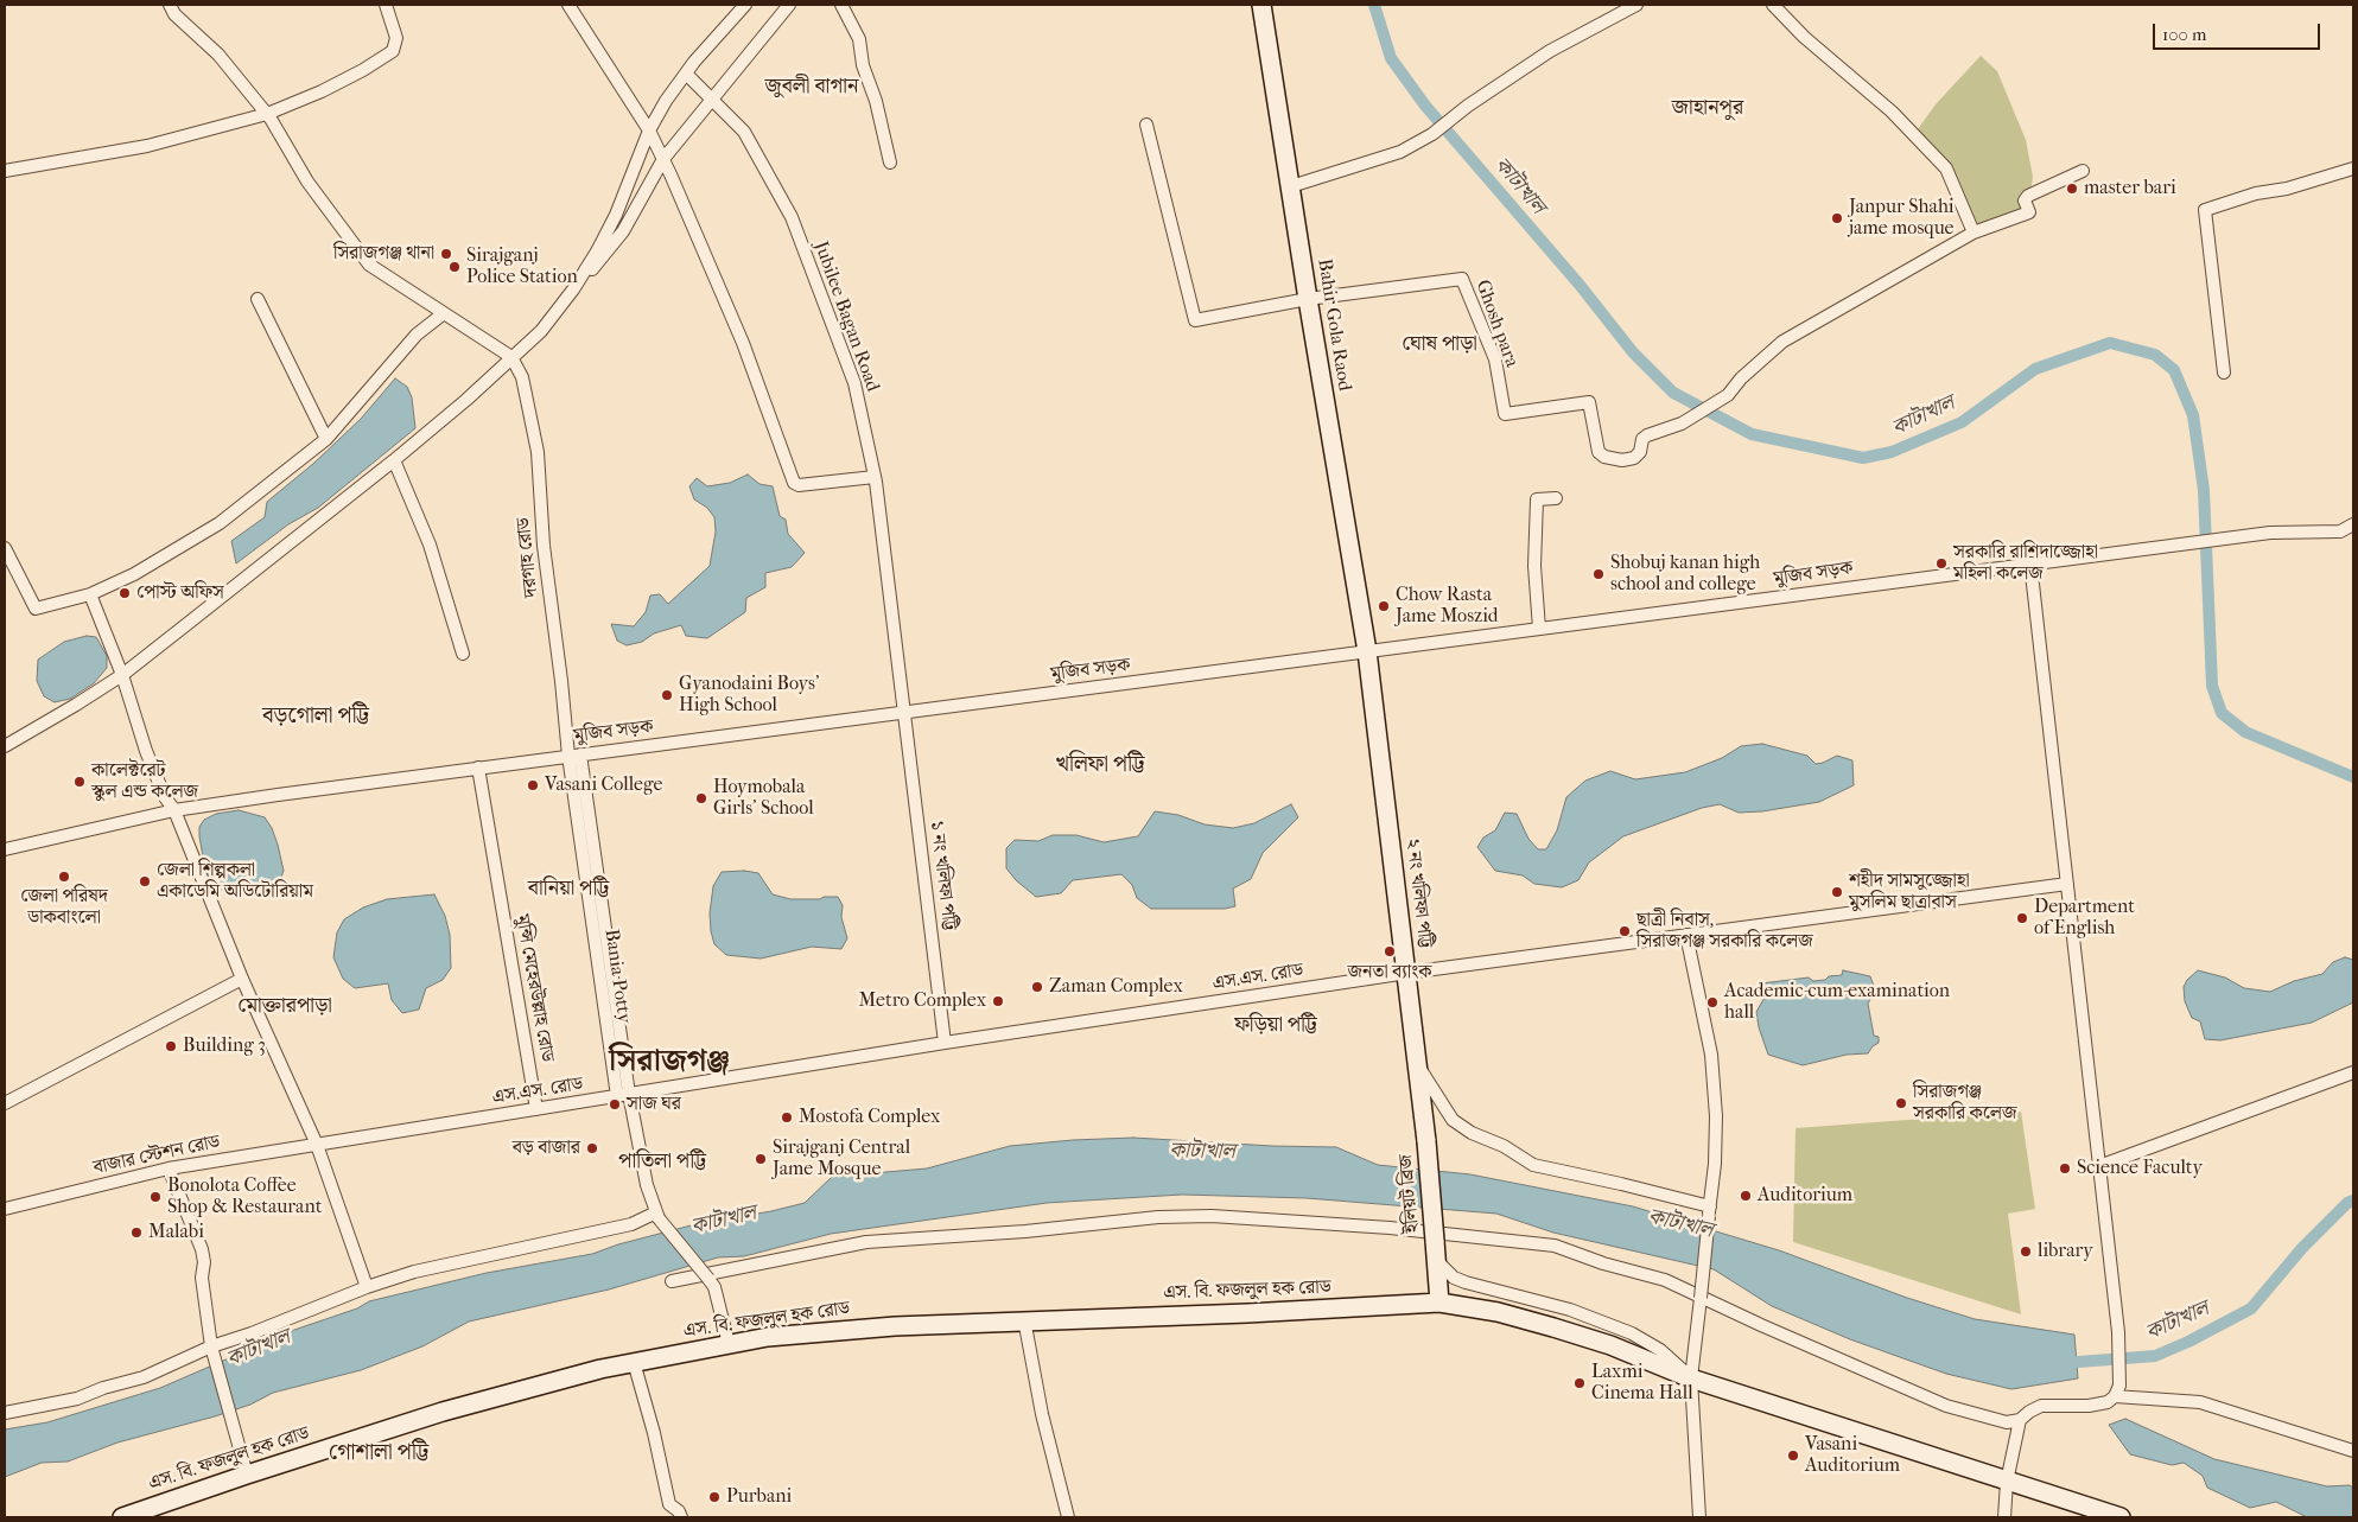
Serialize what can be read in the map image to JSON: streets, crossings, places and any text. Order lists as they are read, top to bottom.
{
  "streets": {
    "main road": [
      "Bahir Gola Raod",
      "২ নং খলিফা পট্টি",
      "ইলিয়ট ব্রিজ",
      "এস. বি. ফজলুল হক রোড"
    ],
    "street": [
      "Jubilee Bagan Road",
      "Ghosh para",
      "দরগাহ রোড",
      "মুজিব সড়ক",
      "১ নং খলিফা পট্টি",
      "Bania Potty",
      "এস.এস. রোড",
      "মুন্সি মেহেরউল্লাহ রোড",
      "বাজার স্টেশন রোড"
    ]
  },
  "crossings": [
    ["Jubilee Bagan Road", "মুজিব সড়ক"],
    ["Jubilee Bagan Road", "১ নং খলিফা পট্টি"],
    ["Ghosh para", "Bahir Gola Raod"],
    ["Bahir Gola Raod", "মুজিব সড়ক"],
    ["Bahir Gola Raod", "২ নং খলিফা পট্টি"],
    ["দরগাহ রোড", "মুজিব সড়ক"],
    ["দরগাহ রোড", "Bania Potty"],
    ["মুজিব সড়ক", "১ নং খলিফা পট্টি"],
    ["মুজিব সড়ক", "২ নং খলিফা পট্টি"],
    ["মুজিব সড়ক", "Bania Potty"],
    ["মুজিব সড়ক", "মুন্সি মেহেরউল্লাহ রোড"],
    ["১ নং খলিফা পট্টি", "এস.এস. রোড"],
    ["২ নং খলিফা পট্টি", "এস.এস. রোড"],
    ["২ নং খলিফা পট্টি", "ইলিয়ট ব্রিজ"],
    ["Bania Potty", "এস.এস. রোড"],
    ["Bania Potty", "এস. বি. ফজলুল হক রোড"],
    ["এস.এস. রোড", "মুন্সি মেহেরউল্লাহ রোড"],
    ["এস.এস. রোড", "বাজার স্টেশন রোড"],
    ["ইলিয়ট ব্রিজ", "এস. বি. ফজলুল হক রোড"]
  ],
  "districts": [
    "জুবলী বাগান",
    "জাহানপুর",
    "ঘোষ পাড়া",
    "বড়গোলা পট্টি",
    "খলিফা পট্টি",
    "বানিয়া পট্টি",
    "মোক্তারপাড়া",
    "ফড়িয়া পট্টি",
    "সিরাজগঞ্জ",
    "পাতিলা পট্টি",
    "গোশালা পট্টি"
  ],
  "water": ["কাটাখাল"],
  "places": [
    "master bari",
    "Janpur Shahi jame mosque",
    "সিরাজগঞ্জ থানা",
    "Sirajganj Police Station",
    "সরকারি রাশিদাজ্জোহা মহিলা কলেজ",
    "Shobuj kanan high school and college",
    "পোস্ট অফিস",
    "Chow Rasta Jame Moszid",
    "Gyanodaini Boys' High School",
    "কালেক্টরেট স্কুল এন্ড কলেজ",
    "Vasani College",
    "Hoymobala Girls' School",
    "জেলা পরিষদ ডাকবাংলো",
    "জেলা শিল্পকলা একাডেমি অডিটোরিয়াম",
    "শহীদ সামসুজ্জোহা মুসলিম ছাত্রাবাস",
    "Department of English",
    "ছাত্রী নিবাস, সিরাজগঞ্জ সরকারি কলেজ",
    "জনতা ব্যাংক",
    "Zaman Complex",
    "Metro Complex",
    "Academic-cum-examination hall",
    "Building 3",
    "সিরাজগঞ্জ সরকারি কলেজ",
    "সাজ ঘর",
    "Mostofa Complex",
    "বড় বাজার",
    "Sirajganj Central Jame Mosque",
    "Science Faculty",
    "Auditorium",
    "Bonolota Coffee Shop & Restaurant",
    "Malabi",
    "library",
    "Laxmi Cinema Hall",
    "Vasani Auditorium",
    "Purbani"
  ],
  "scale_bar": "100 m"
}
